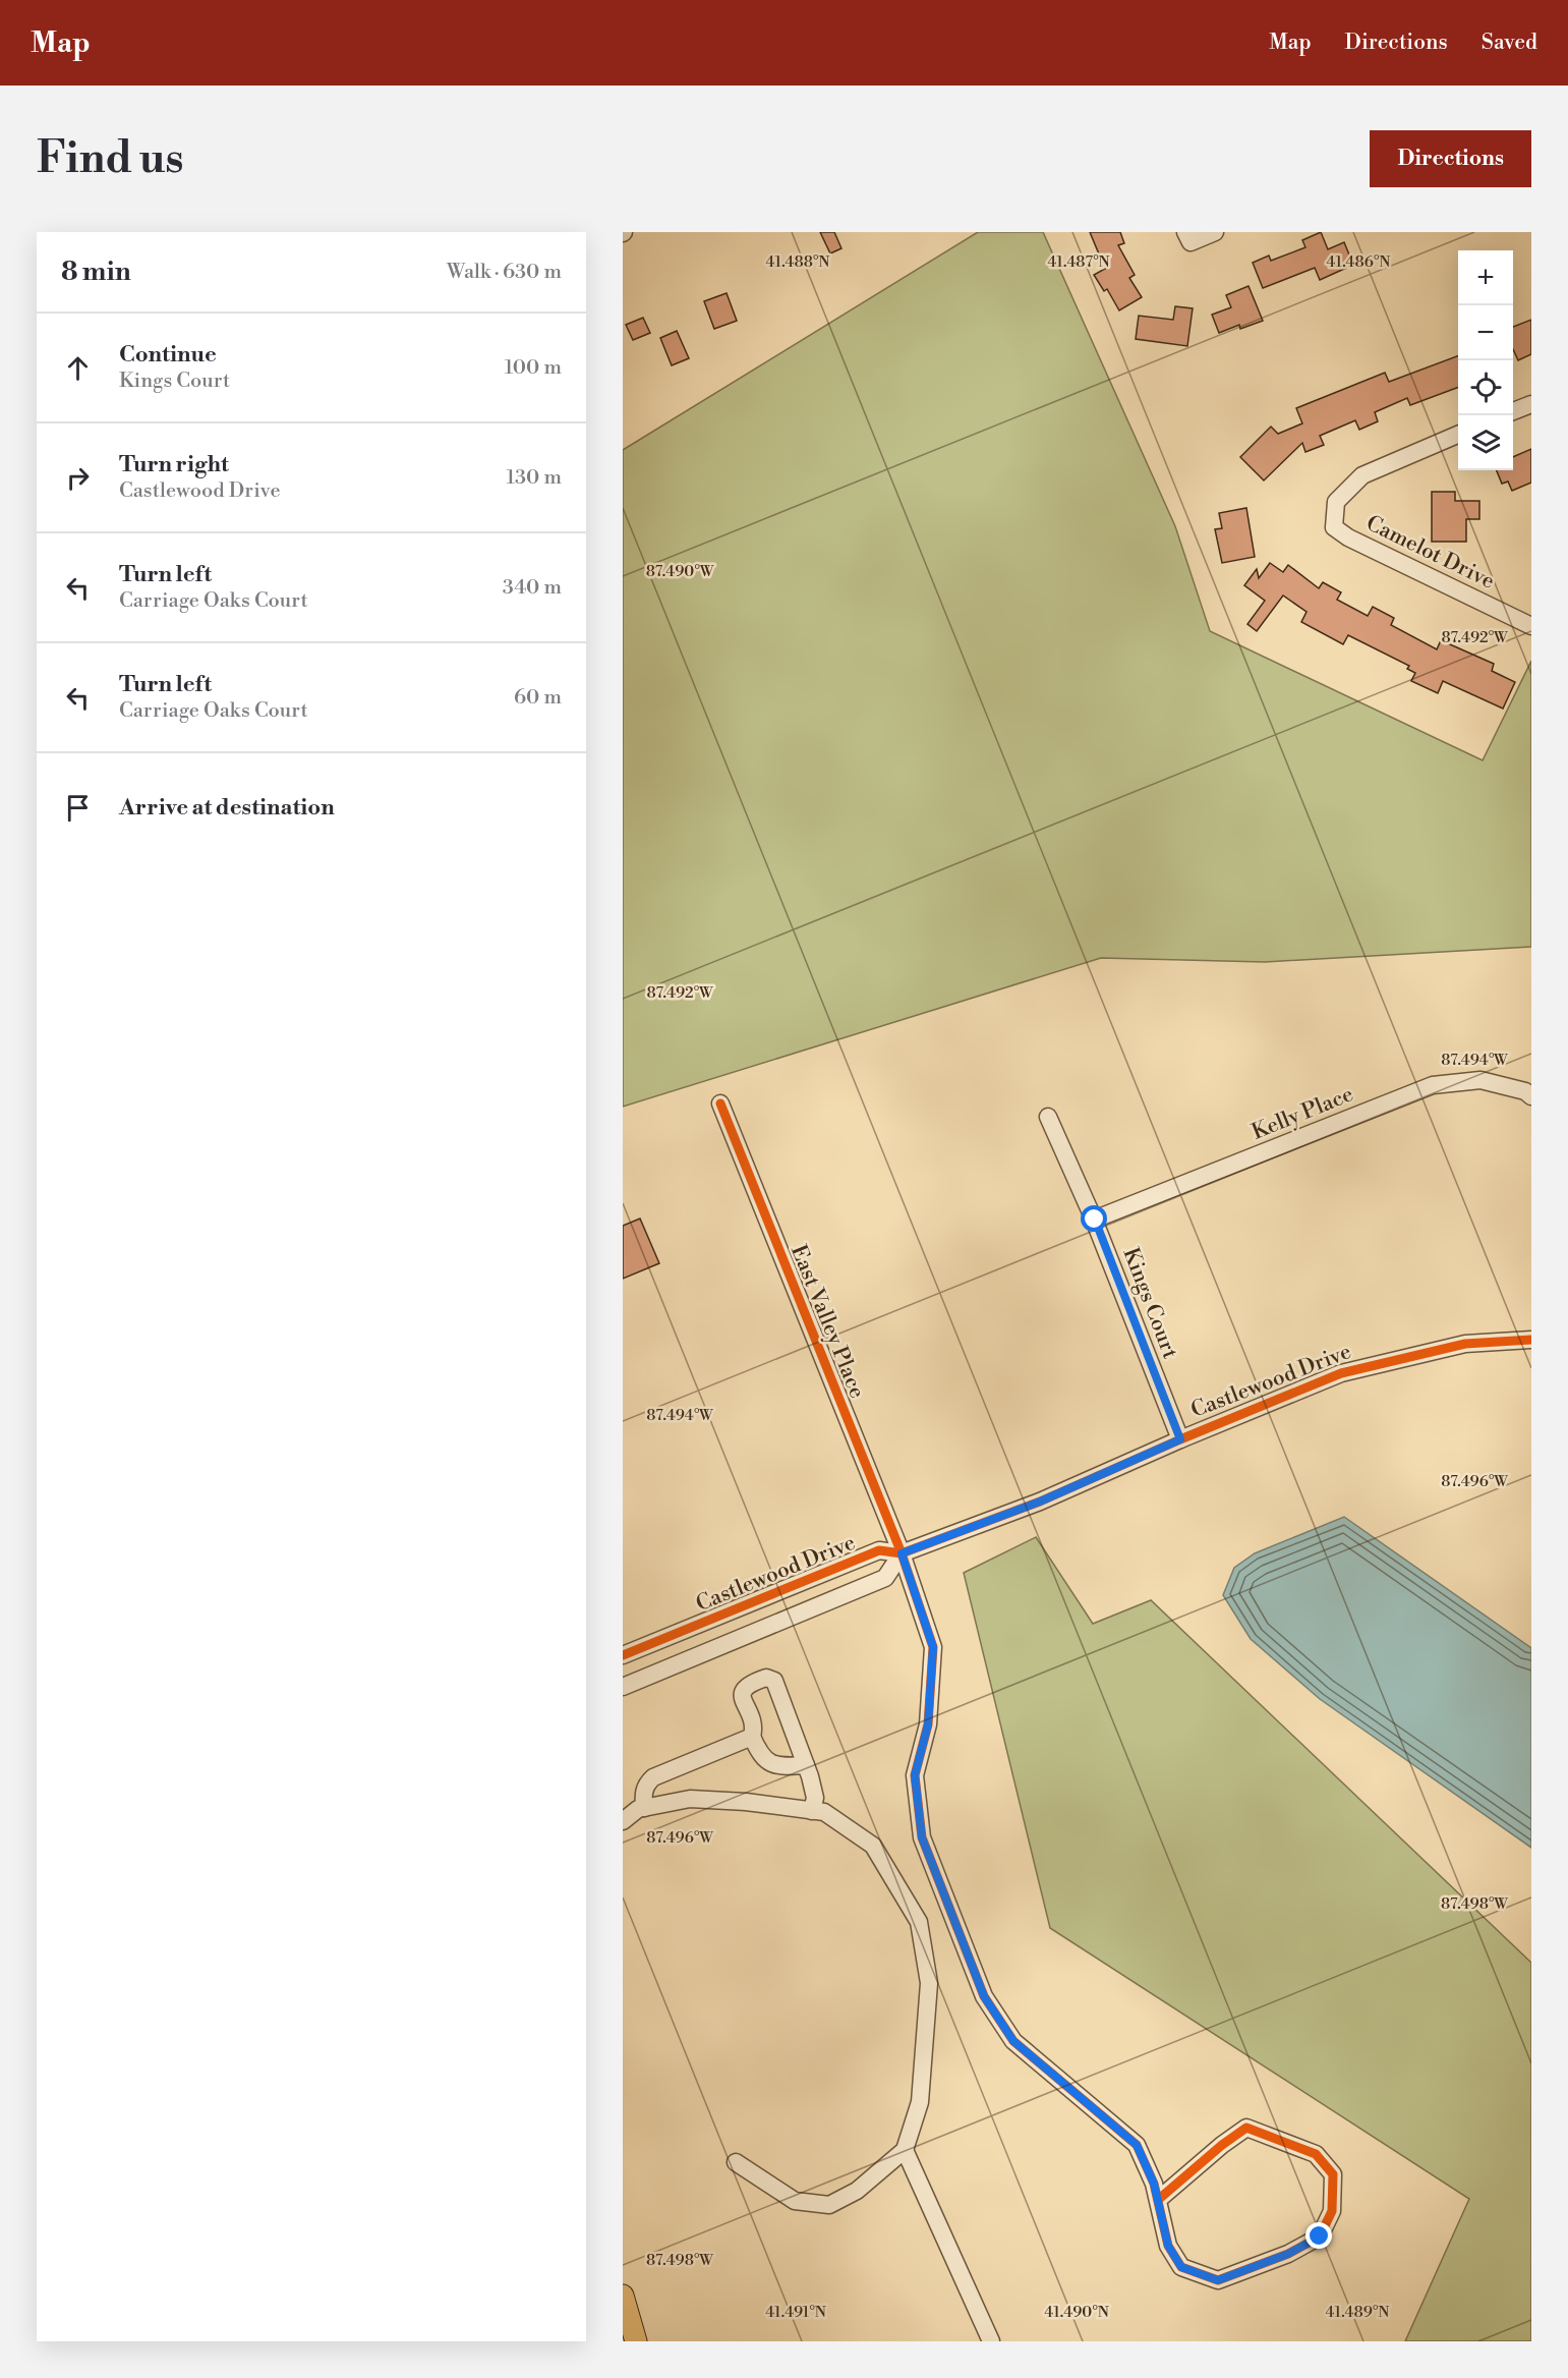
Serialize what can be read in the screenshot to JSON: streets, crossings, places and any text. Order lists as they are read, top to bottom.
{
  "streets": {
    "street": [
      "Camelot Drive",
      "Kelly Place",
      "Kings Court",
      "East Valley Place",
      "Castlewood Drive"
    ]
  },
  "crossings": [
    ["Kelly Place", "Kings Court"],
    ["Kings Court", "Castlewood Drive"],
    ["East Valley Place", "Castlewood Drive"]
  ],
  "page": {
    "header": "Map",
    "nav": ["Map", "Directions", "Saved"],
    "buttons": "Directions",
    "title": "Find us",
    "heading": ["8 min", "Walk · 630 m"],
    "map_buttons": ["+", "−"],
    "list": [
      ["Continue", "Kings Court", "100 m"],
      ["Turn right", "Castlewood Drive", "130 m"],
      ["Turn left", "Carriage Oaks Court", "340 m"],
      ["Turn left", "Carriage Oaks Court", "60 m"],
      "Arrive at destination"
    ]
  },
  "coordinates": [
    "41.488°N",
    "41.487°N",
    "41.486°N",
    "87.490°W",
    "87.492°W",
    "87.494°W",
    "87.496°W",
    "87.498°W",
    "41.491°N",
    "41.490°N",
    "41.489°N"
  ]
}
